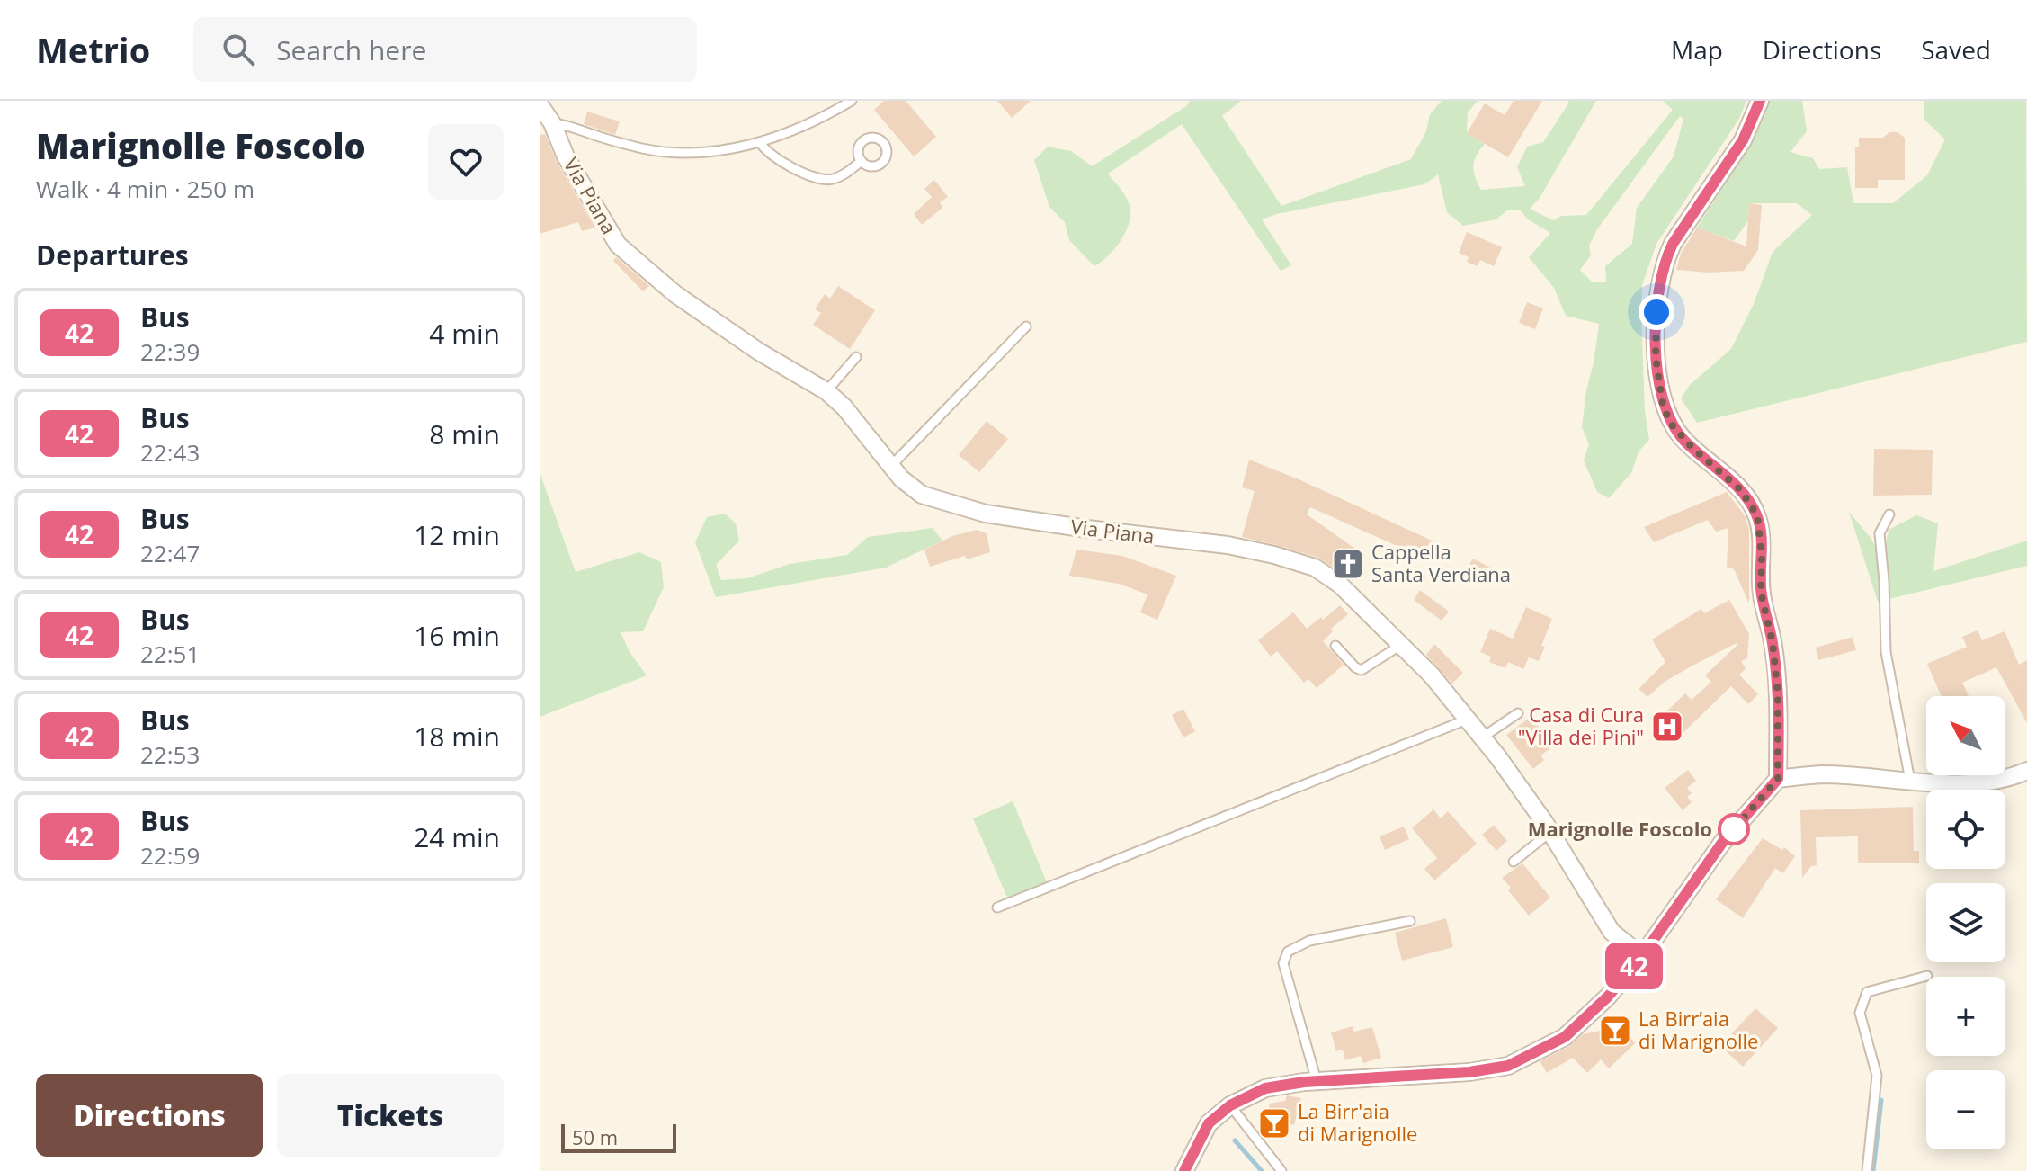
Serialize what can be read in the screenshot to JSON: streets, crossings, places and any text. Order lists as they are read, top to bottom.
{
  "streets": {
    "street": ["Via Piana"]
  },
  "places": {
    "church": ["Cappella Santa Verdiana"],
    "hospital": ["Casa di Cura \"Villa dei Pini\""],
    "other": ["Marignolle Foscolo"],
    "bar": ["La Birr’aia di Marignolle", "La Birr'aia di Marignolle"]
  },
  "lines": ["bus line 42"],
  "scale_bar": "50 m",
  "north": "top left",
  "page": {
    "header": "Metrio",
    "search": "Search here",
    "nav": ["Map", "Directions", "Saved"],
    "heading": [
      ["Marignolle Foscolo", "Walk · 4 min · 250 m"],
      "Departures"
    ],
    "on_map": "42",
    "list": [
      {
        "mark": "42",
        "name": "Bus",
        "note": "22:39",
        "value": "4 min"
      },
      {
        "mark": "42",
        "name": "Bus",
        "note": "22:43",
        "value": "8 min"
      },
      {
        "mark": "42",
        "name": "Bus",
        "note": "22:47",
        "value": "12 min"
      },
      {
        "mark": "42",
        "name": "Bus",
        "note": "22:51",
        "value": "16 min"
      },
      {
        "mark": "42",
        "name": "Bus",
        "note": "22:53",
        "value": "18 min"
      },
      {
        "mark": "42",
        "name": "Bus",
        "note": "22:59",
        "value": "24 min"
      }
    ],
    "map_buttons": ["+", "−"],
    "buttons": ["Directions", "Tickets"],
    "scale": "50 m"
  }
}
